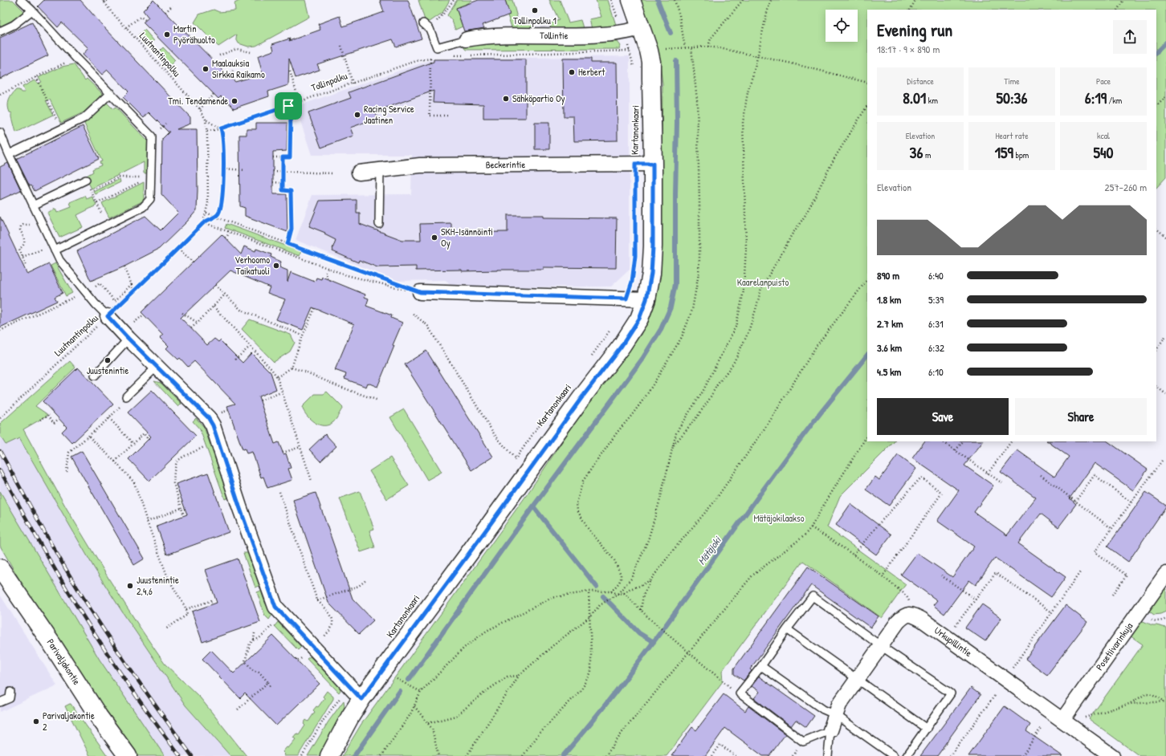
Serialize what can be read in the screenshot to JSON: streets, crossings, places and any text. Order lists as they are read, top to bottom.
{
  "streets": {
    "street": [
      "Tollintie",
      "Kartanonkaari",
      "Beckerintie",
      "Urkupillintie",
      "Posetiivarinkuja",
      "Parivaljakontie"
    ],
    "path": ["Luutnantinpolku", "Tollinpolku"]
  },
  "crossings": [
    ["Tollintie", "Kartanonkaari"],
    ["Luutnantinpolku", "Tollinpolku"],
    ["Kartanonkaari", "Beckerintie"],
    ["Urkupillintie", "Posetiivarinkuja"]
  ],
  "water": ["Mätäjoki"],
  "parks": ["Kaarelanpuisto", "Mätäjokilaakso"],
  "places": [
    "Tollinpolku 1",
    "Martin Pyörähuolto",
    "Maalauksia Sirkka Raikamo",
    "Herbert",
    "Sähköpartio Oy",
    "Tmi. Tendamende",
    "Racing Service Jaatinen",
    "SKH-Isännöinti Oy",
    "Verhoomo Taikatuoli",
    "Juustenintie",
    "Juustenintie 2,4,6",
    "Parivaljakontie 2"
  ],
  "page": {
    "heading": ["Evening run", "18:17 · 9 × 890 m"],
    "stats": [
      ["Distance", "8.01 km"],
      ["Time", "50:36"],
      ["Pace", "6:19 /km"],
      ["Elevation", "36 m"],
      ["Heart rate", "159 bpm"],
      ["kcal", "540"]
    ],
    "chart": ["Elevation", "257–260 m"],
    "list": [
      {
        "name": "890 m",
        "note": "6:40"
      },
      {
        "name": "1.8 km",
        "note": "5:39"
      },
      {
        "name": "2.7 km",
        "note": "6:31"
      },
      {
        "name": "3.6 km",
        "note": "6:32"
      },
      {
        "name": "4.5 km",
        "note": "6:10"
      }
    ],
    "buttons": ["Save", "Share"]
  }
}
